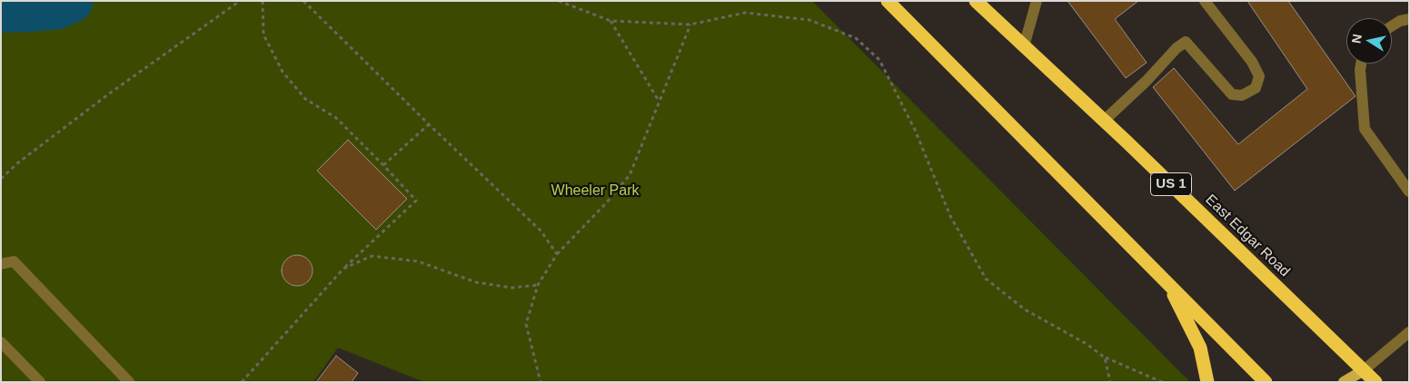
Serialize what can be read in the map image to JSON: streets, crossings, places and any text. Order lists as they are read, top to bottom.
{
  "streets": {
    "highway": ["US 1", "East Edgar Road"]
  },
  "parks": ["Wheeler Park"],
  "north": "left"
}
